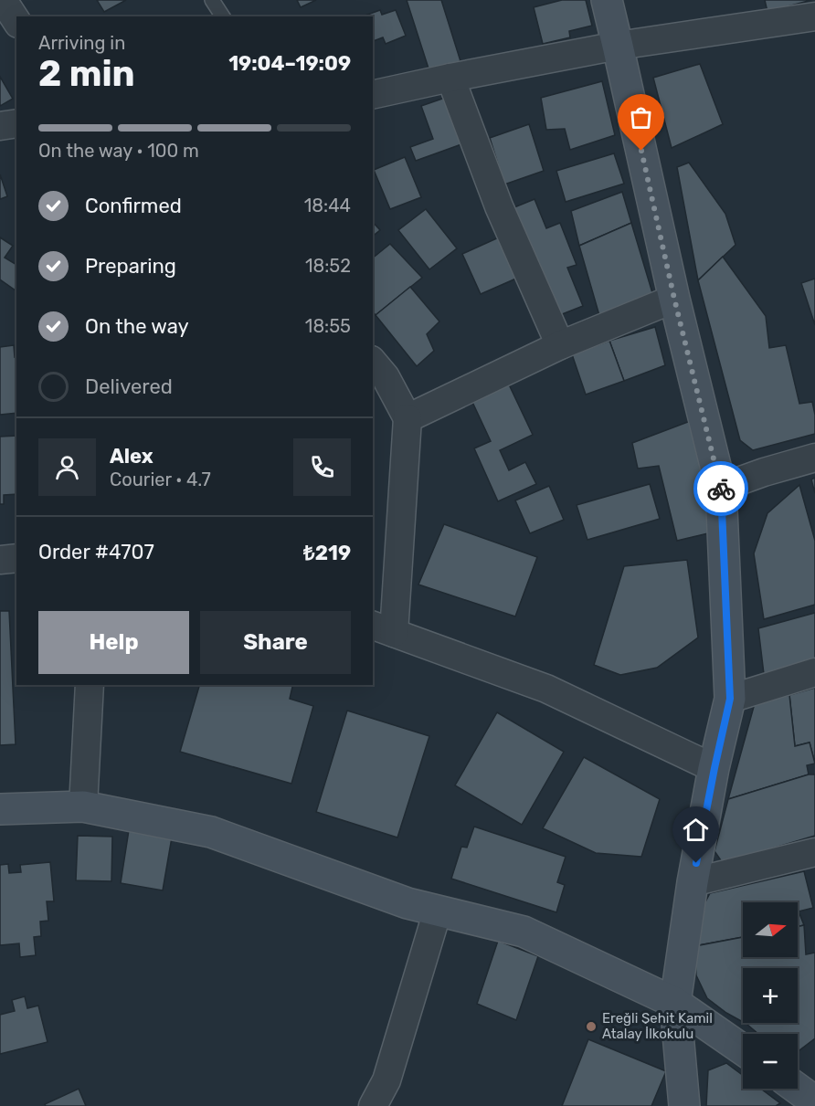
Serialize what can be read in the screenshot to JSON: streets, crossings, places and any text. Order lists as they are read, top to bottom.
{
  "places": ["Ereğli Şehit Kamil Atalay İlkokulu"],
  "north": "right",
  "page": {
    "heading": ["2 min", "Arriving in", "19:04–19:09"],
    "panel": [
      "Alex",
      "Courier · 4.7",
      "Order #4707",
      "₺219"
    ],
    "bar": "On the way · 100 m",
    "list": [
      ["Confirmed", "18:44"],
      ["Preparing", "18:52"],
      ["On the way", "18:55"],
      "Delivered"
    ],
    "buttons": ["Help", "Share"],
    "map_buttons": ["+", "−"]
  }
}
